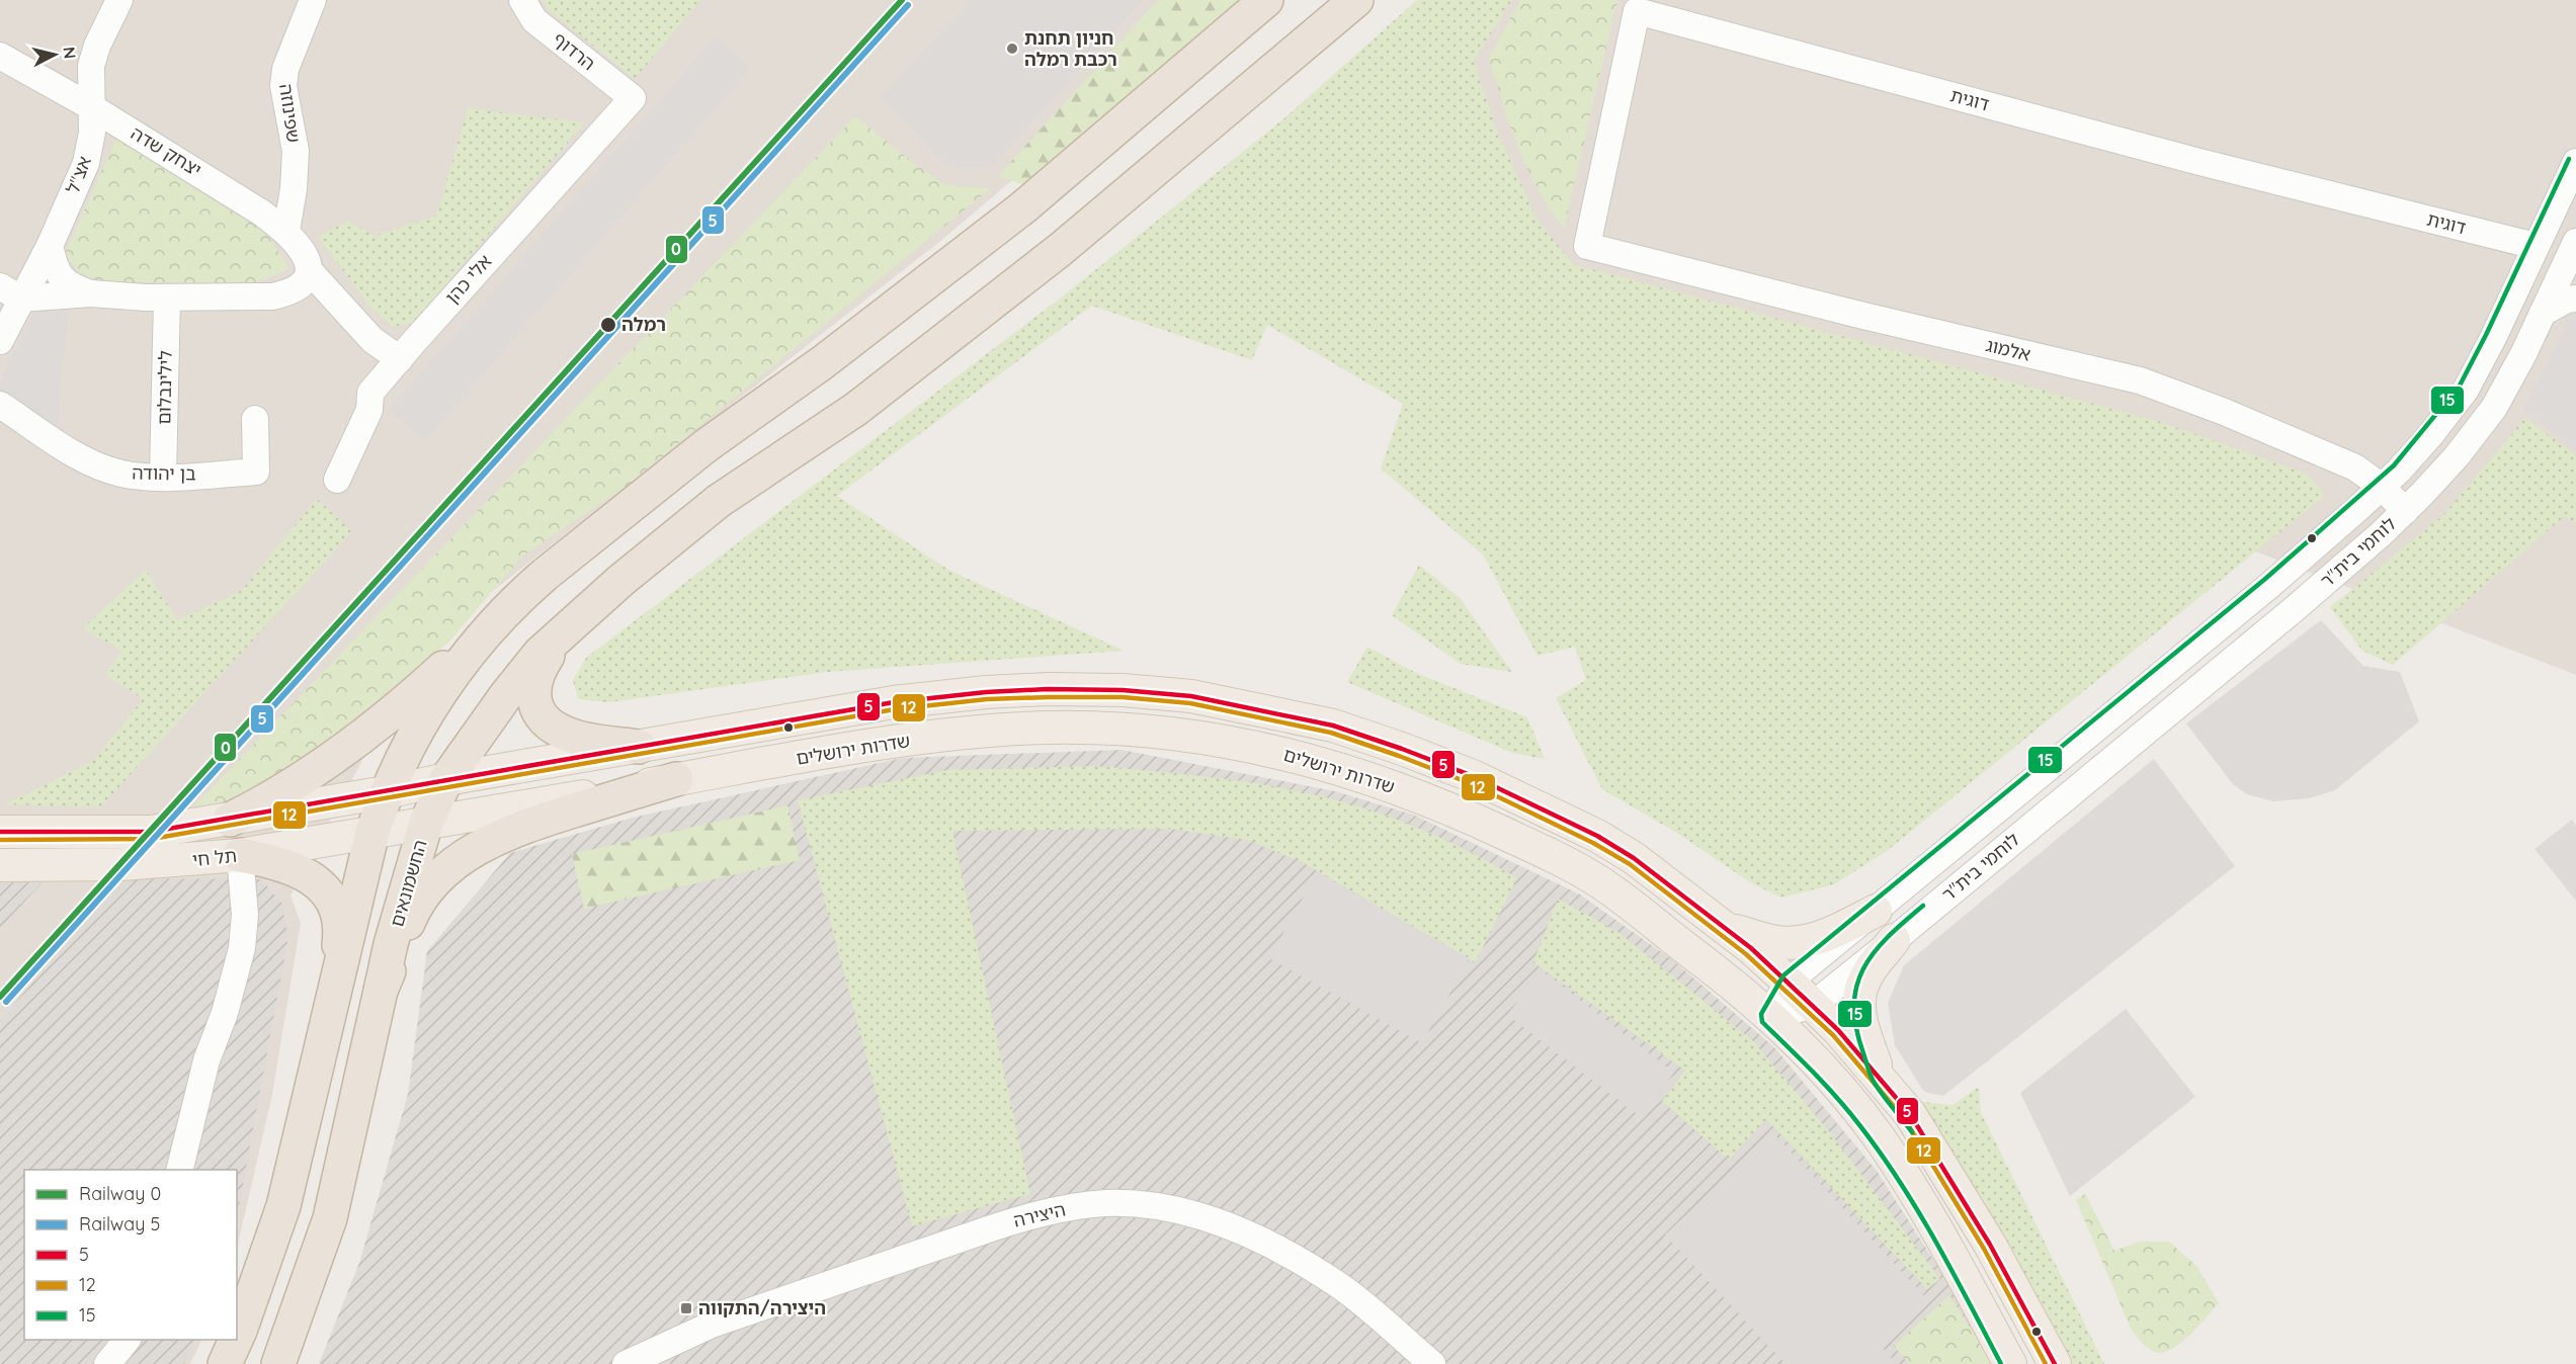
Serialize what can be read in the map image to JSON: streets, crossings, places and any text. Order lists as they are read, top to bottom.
{
  "streets": {
    "highway": ["החשמונאים"],
    "main road": ["שדרות ירושלים", "תל חי"],
    "street": [
      "הרדוף",
      "דוגית",
      "שפינוזה",
      "יצחק שדה",
      "אצ\"ל",
      "אלי כהן",
      "אלמוג",
      "לילינבלום",
      "בן יהודה",
      "לוחמי בית\"ר",
      "היצירה"
    ]
  },
  "crossings": [
    ["הרדוף", "אלי כהן"],
    ["דוגית", "אלמוג"],
    ["דוגית", "לוחמי בית\"ר"],
    ["שפינוזה", "יצחק שדה"],
    ["יצחק שדה", "אצ\"ל"],
    ["אלמוג", "לוחמי בית\"ר"],
    ["לילינבלום", "בן יהודה"],
    ["לוחמי בית\"ר", "שדרות ירושלים"],
    ["שדרות ירושלים", "תל חי"],
    ["שדרות ירושלים", "החשמונאים"],
    ["תל חי", "החשמונאים"]
  ],
  "places": {
    "other": ["חניון תחנת רכבת רמלה", "רמלה"],
    "transit": ["היצירה/התקווה"]
  },
  "lines": [
    "rail line 0",
    "rail line 5",
    "transit line 15",
    "transit line 5",
    "transit line 12"
  ],
  "legend": [
    "Railway 0",
    "Railway 5",
    "5",
    "12",
    "15"
  ],
  "north": "right"
}
